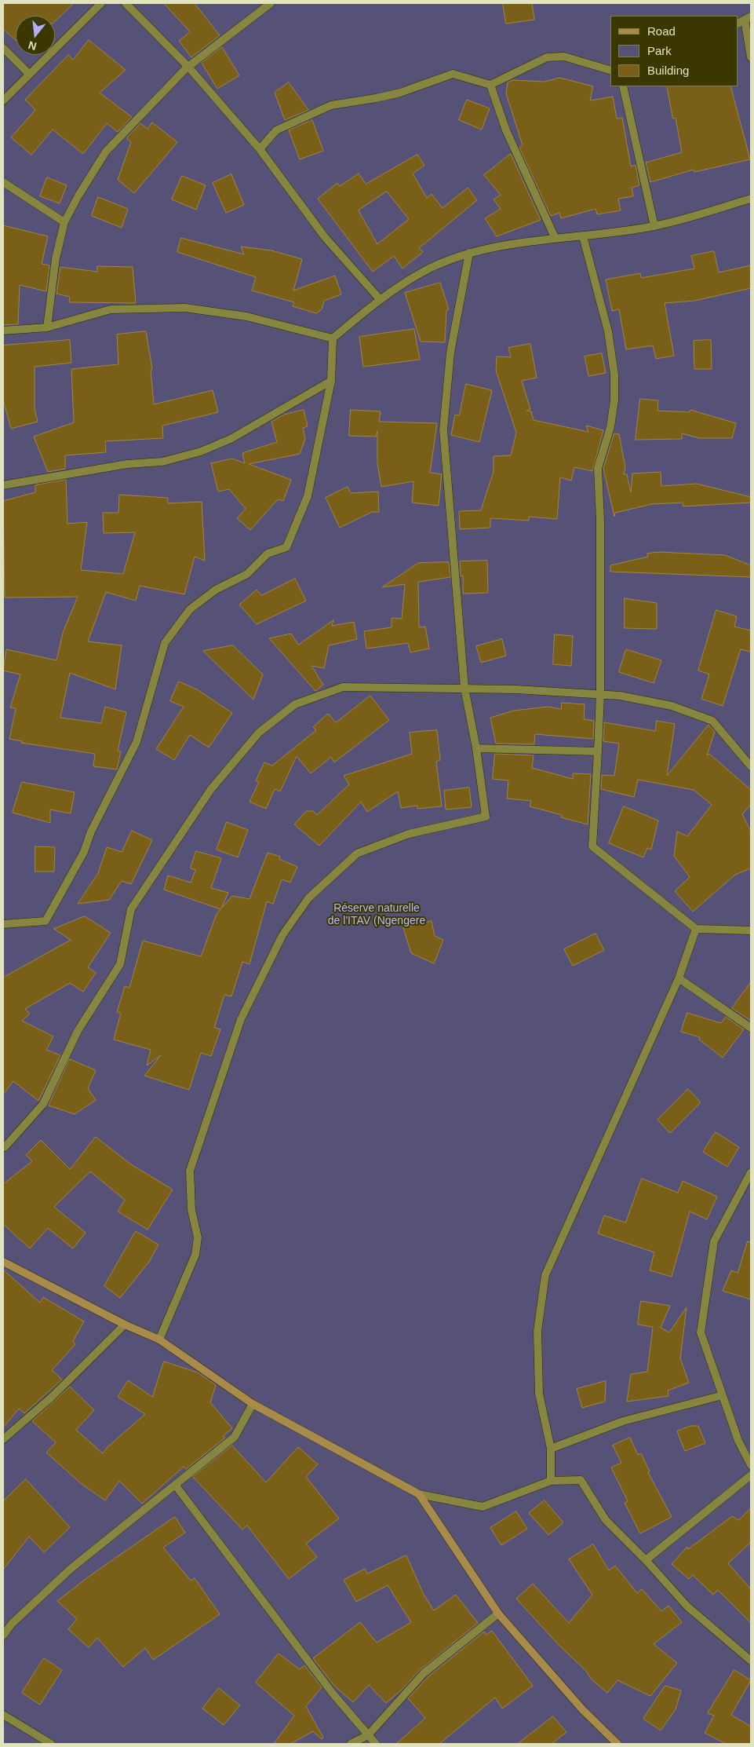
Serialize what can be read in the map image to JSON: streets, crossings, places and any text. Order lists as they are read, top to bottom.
{
  "parks": ["Réserve naturelle de l'ITAV (Ngengere"],
  "legend": ["Road", "Park", "Building"],
  "north": "bottom"
}
